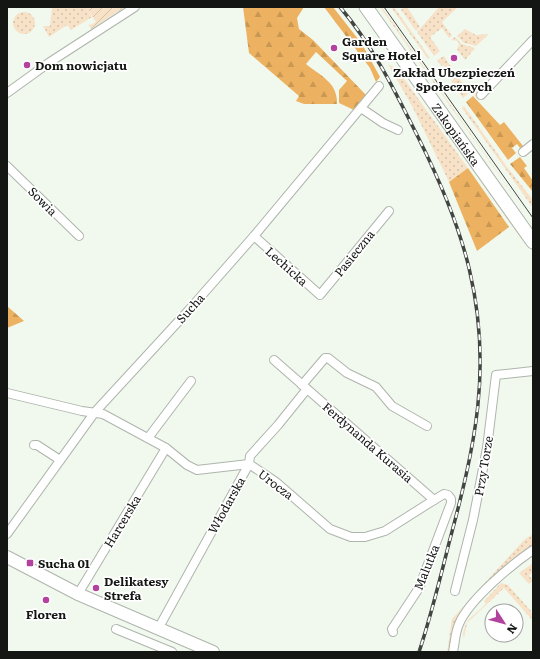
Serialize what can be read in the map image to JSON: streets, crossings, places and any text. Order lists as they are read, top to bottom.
{
  "streets": {
    "main road": ["Zakopiańska"],
    "street": [
      "Sowia",
      "Pasieczna",
      "Lechicka",
      "Sucha",
      "Ferdynanda Kurasia",
      "Przy Torze",
      "Urocza",
      "Włodarska",
      "Harcerska",
      "Malutka"
    ]
  },
  "crossings": [
    ["Pasieczna", "Lechicka"],
    ["Lechicka", "Sucha"],
    ["Sucha", "Urocza"],
    ["Ferdynanda Kurasia", "Urocza"],
    ["Ferdynanda Kurasia", "Włodarska"],
    ["Urocza", "Włodarska"],
    ["Urocza", "Harcerska"],
    ["Urocza", "Malutka"]
  ],
  "places": {
    "other": [
      "Garden Square Hotel",
      "Zakład Ubezpieczeń Społecznych",
      "Dom nowicjatu",
      "Delikatesy Strefa",
      "Floren"
    ],
    "transit": ["Sucha 01"]
  },
  "north": "bottom right"
}
